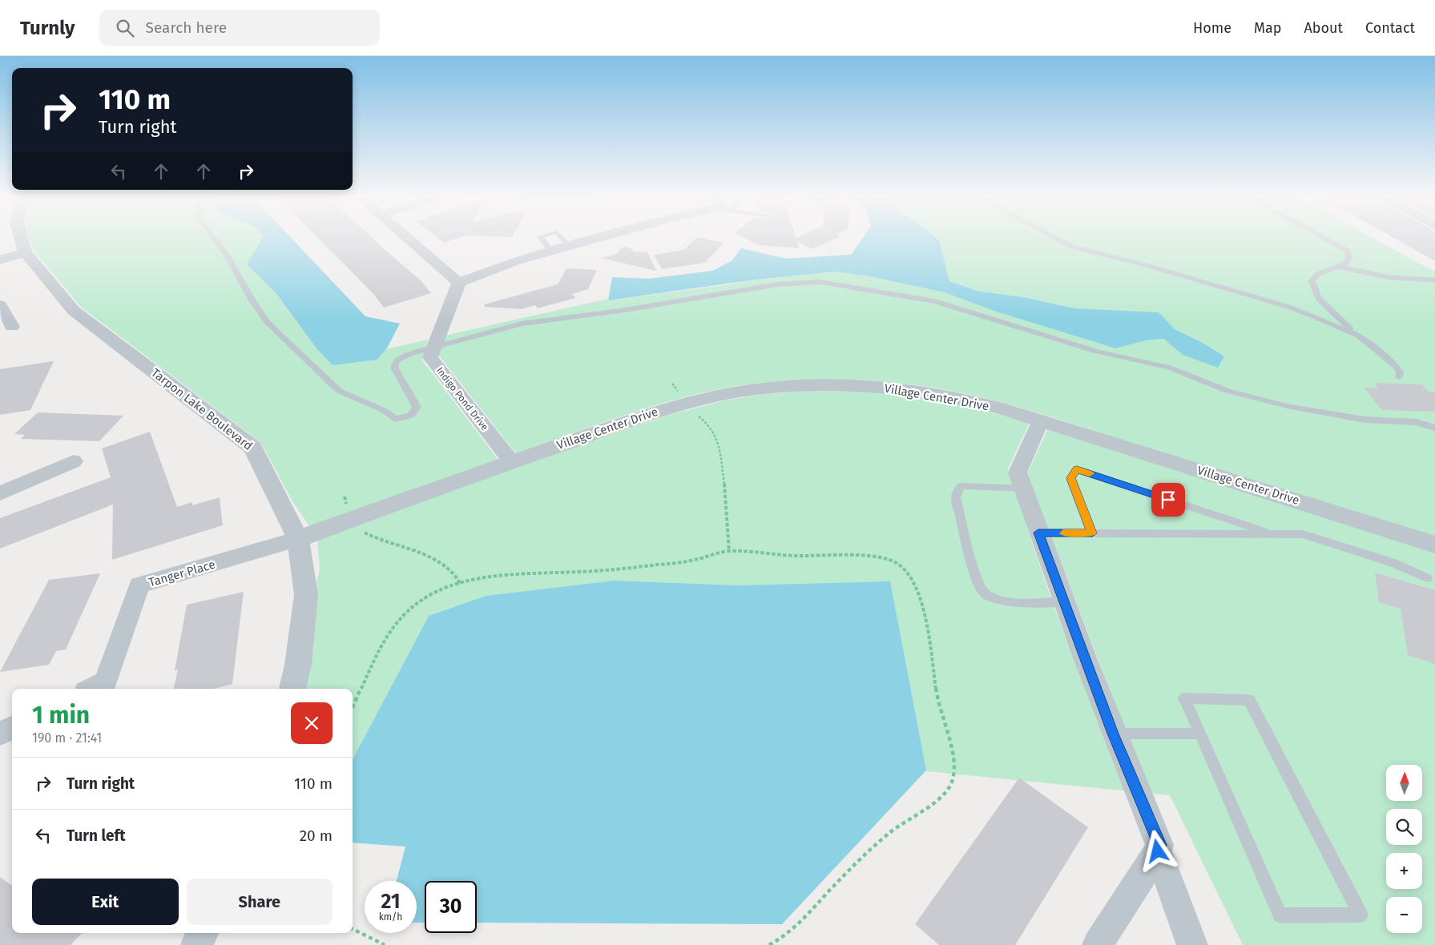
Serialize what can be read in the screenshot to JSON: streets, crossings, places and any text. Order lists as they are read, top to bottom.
{
  "streets": {
    "street": [
      "Village Center Drive",
      "Indigo Pond Drive",
      "Tarpon Lake Boulevard",
      "Tanger Place"
    ]
  },
  "crossings": [
    ["Village Center Drive", "Indigo Pond Drive"],
    ["Village Center Drive", "Tarpon Lake Boulevard"],
    ["Village Center Drive", "Tanger Place"],
    ["Tarpon Lake Boulevard", "Tanger Place"]
  ],
  "north": "top",
  "page": {
    "header": "Turnly",
    "search": "Search here",
    "nav": [
      "Home",
      "Map",
      "About",
      "Contact"
    ],
    "turn": ["110 m", "Turn right"],
    "heading": ["1 min", "190 m · 21:41"],
    "list": [
      {
        "name": "Turn right",
        "value": "110 m"
      },
      {
        "name": "Turn left",
        "value": "20 m"
      }
    ],
    "map_buttons": ["+", "−"],
    "buttons": ["Exit", "Share"],
    "speed": "21 km/h",
    "limit": "30"
  }
}
